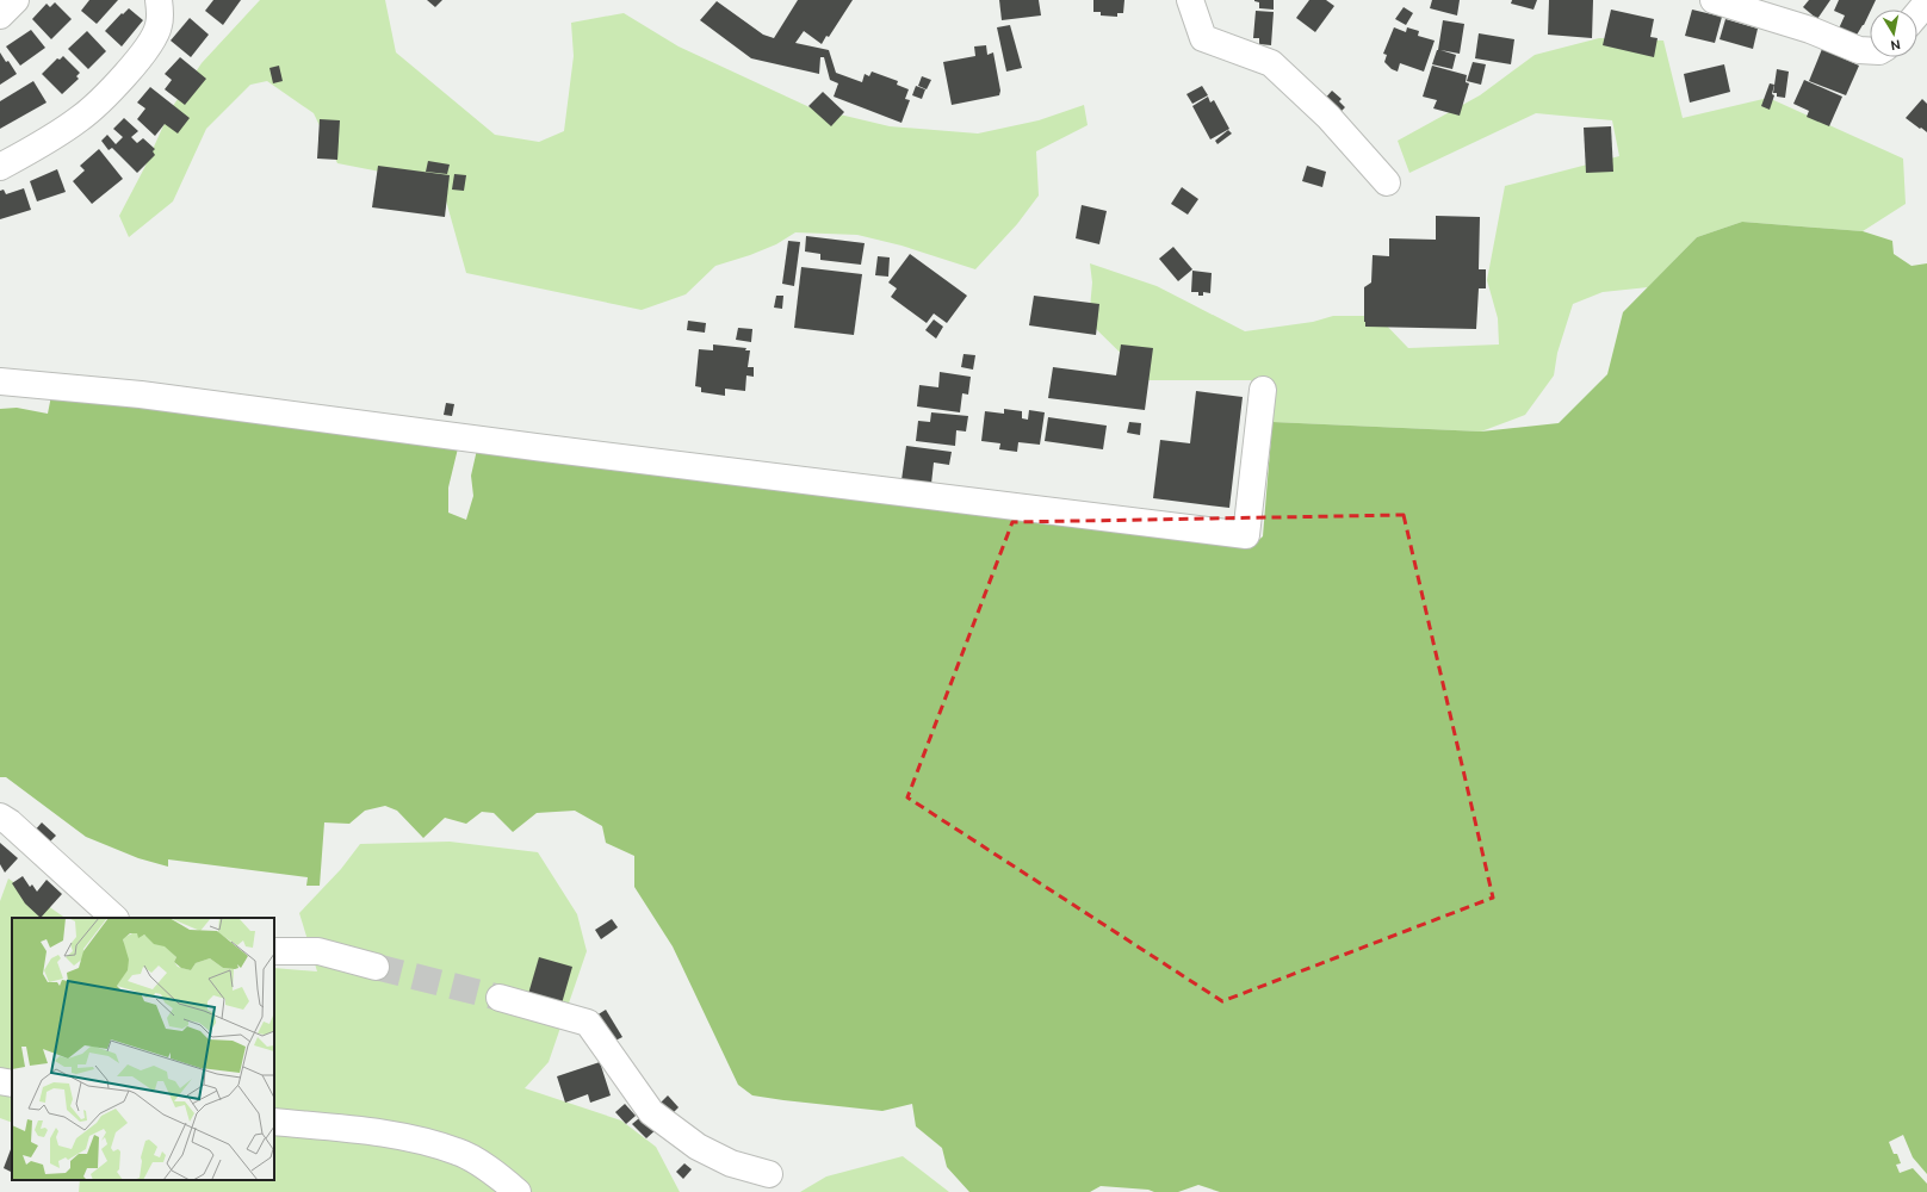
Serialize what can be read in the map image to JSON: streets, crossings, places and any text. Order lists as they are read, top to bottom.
{
  "north": "bottom"
}
